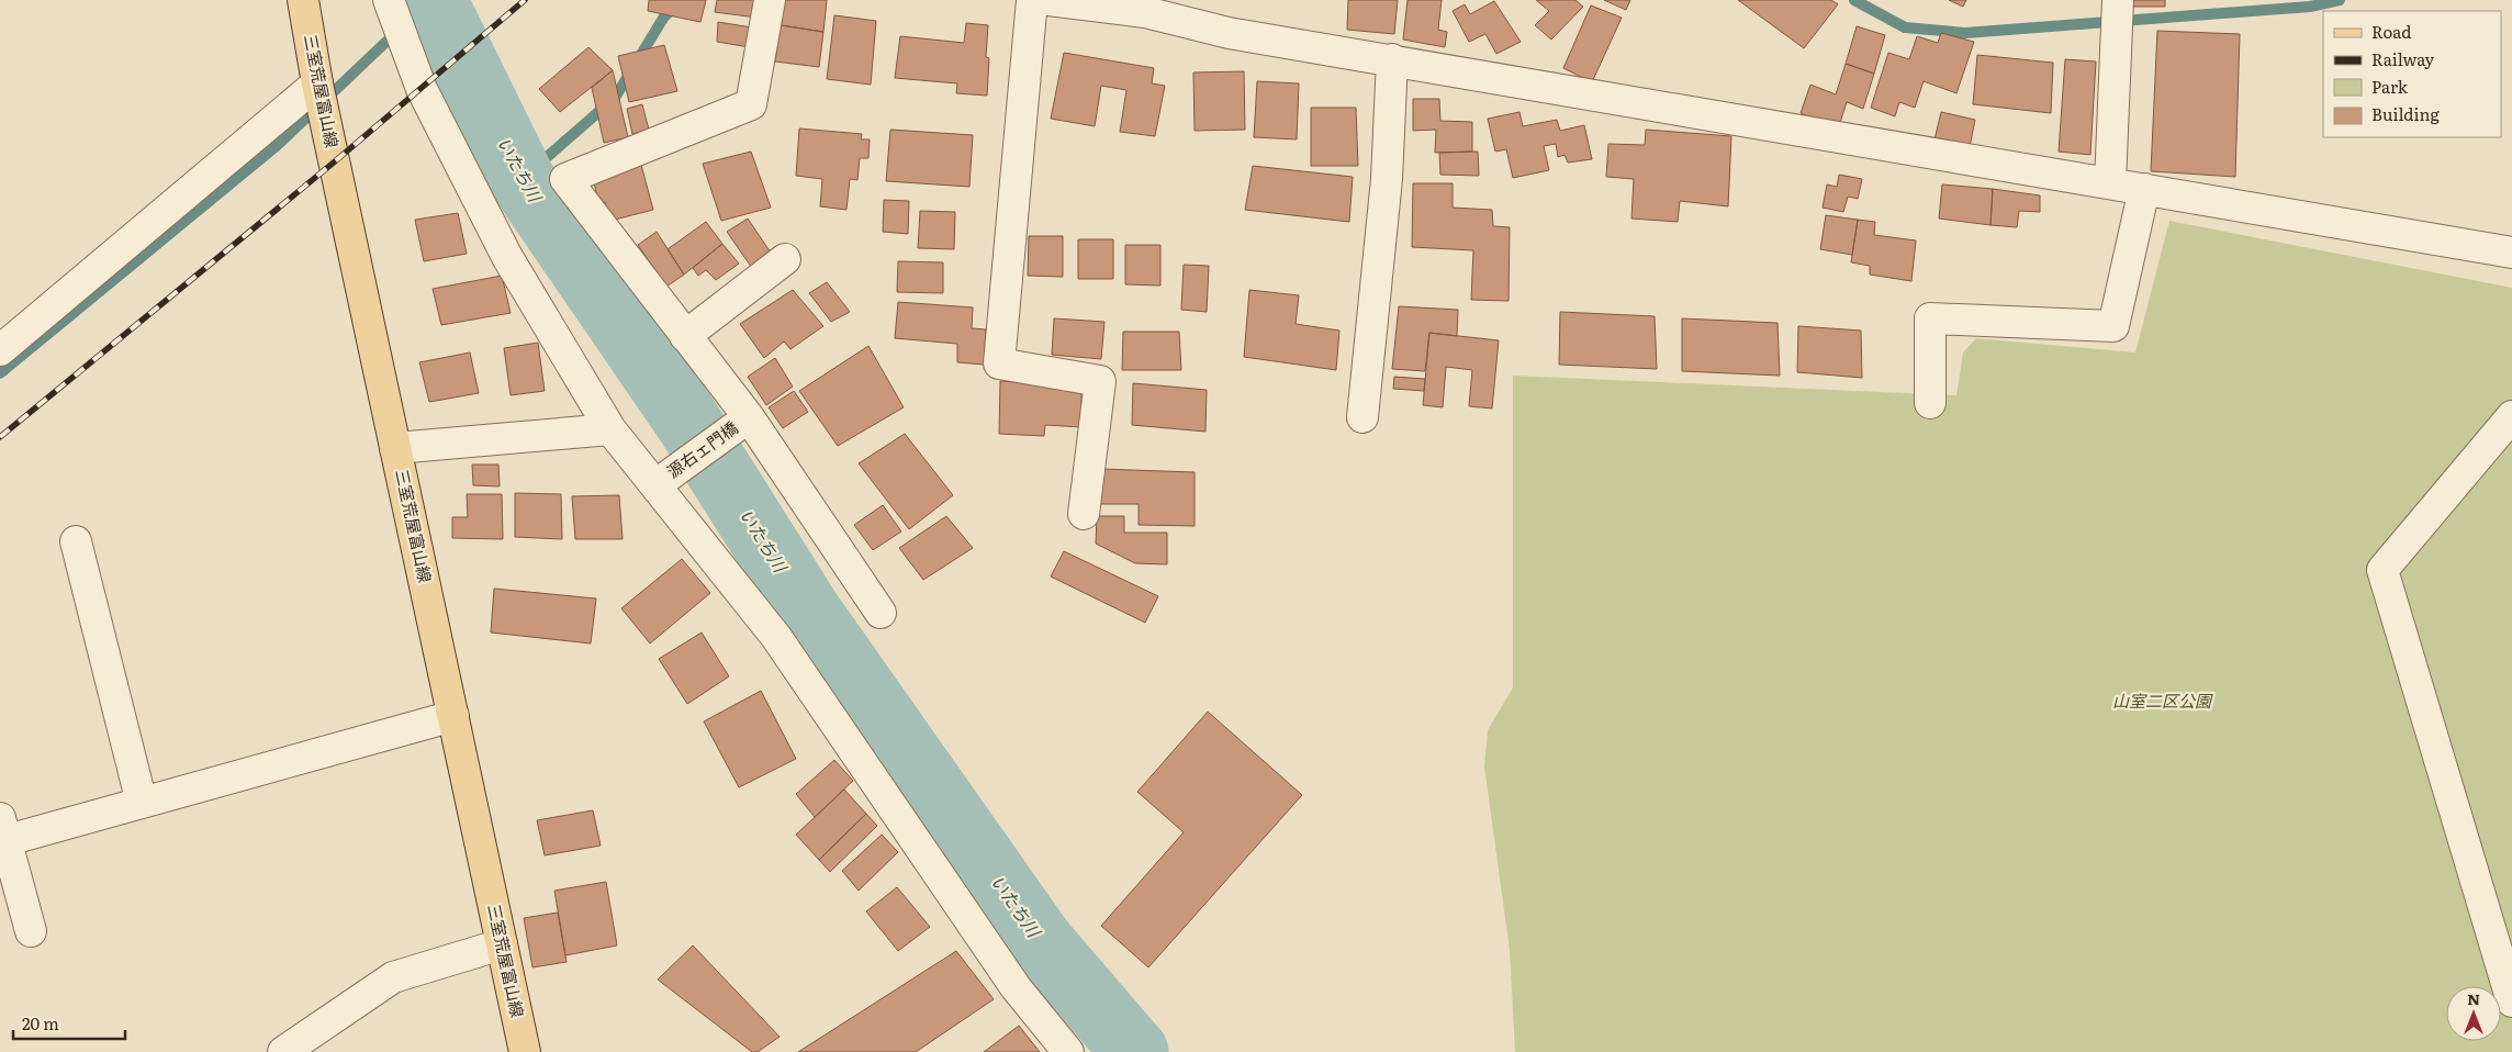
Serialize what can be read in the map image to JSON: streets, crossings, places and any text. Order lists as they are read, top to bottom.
{
  "streets": {
    "main road": ["三室荒屋富山線"],
    "street": ["源右ェ門橋"]
  },
  "water": ["いたち川"],
  "parks": ["山室二区公園"],
  "legend": [
    "Road",
    "Railway",
    "Park",
    "Building"
  ],
  "scale_bar": "20 m",
  "north": "top"
}
